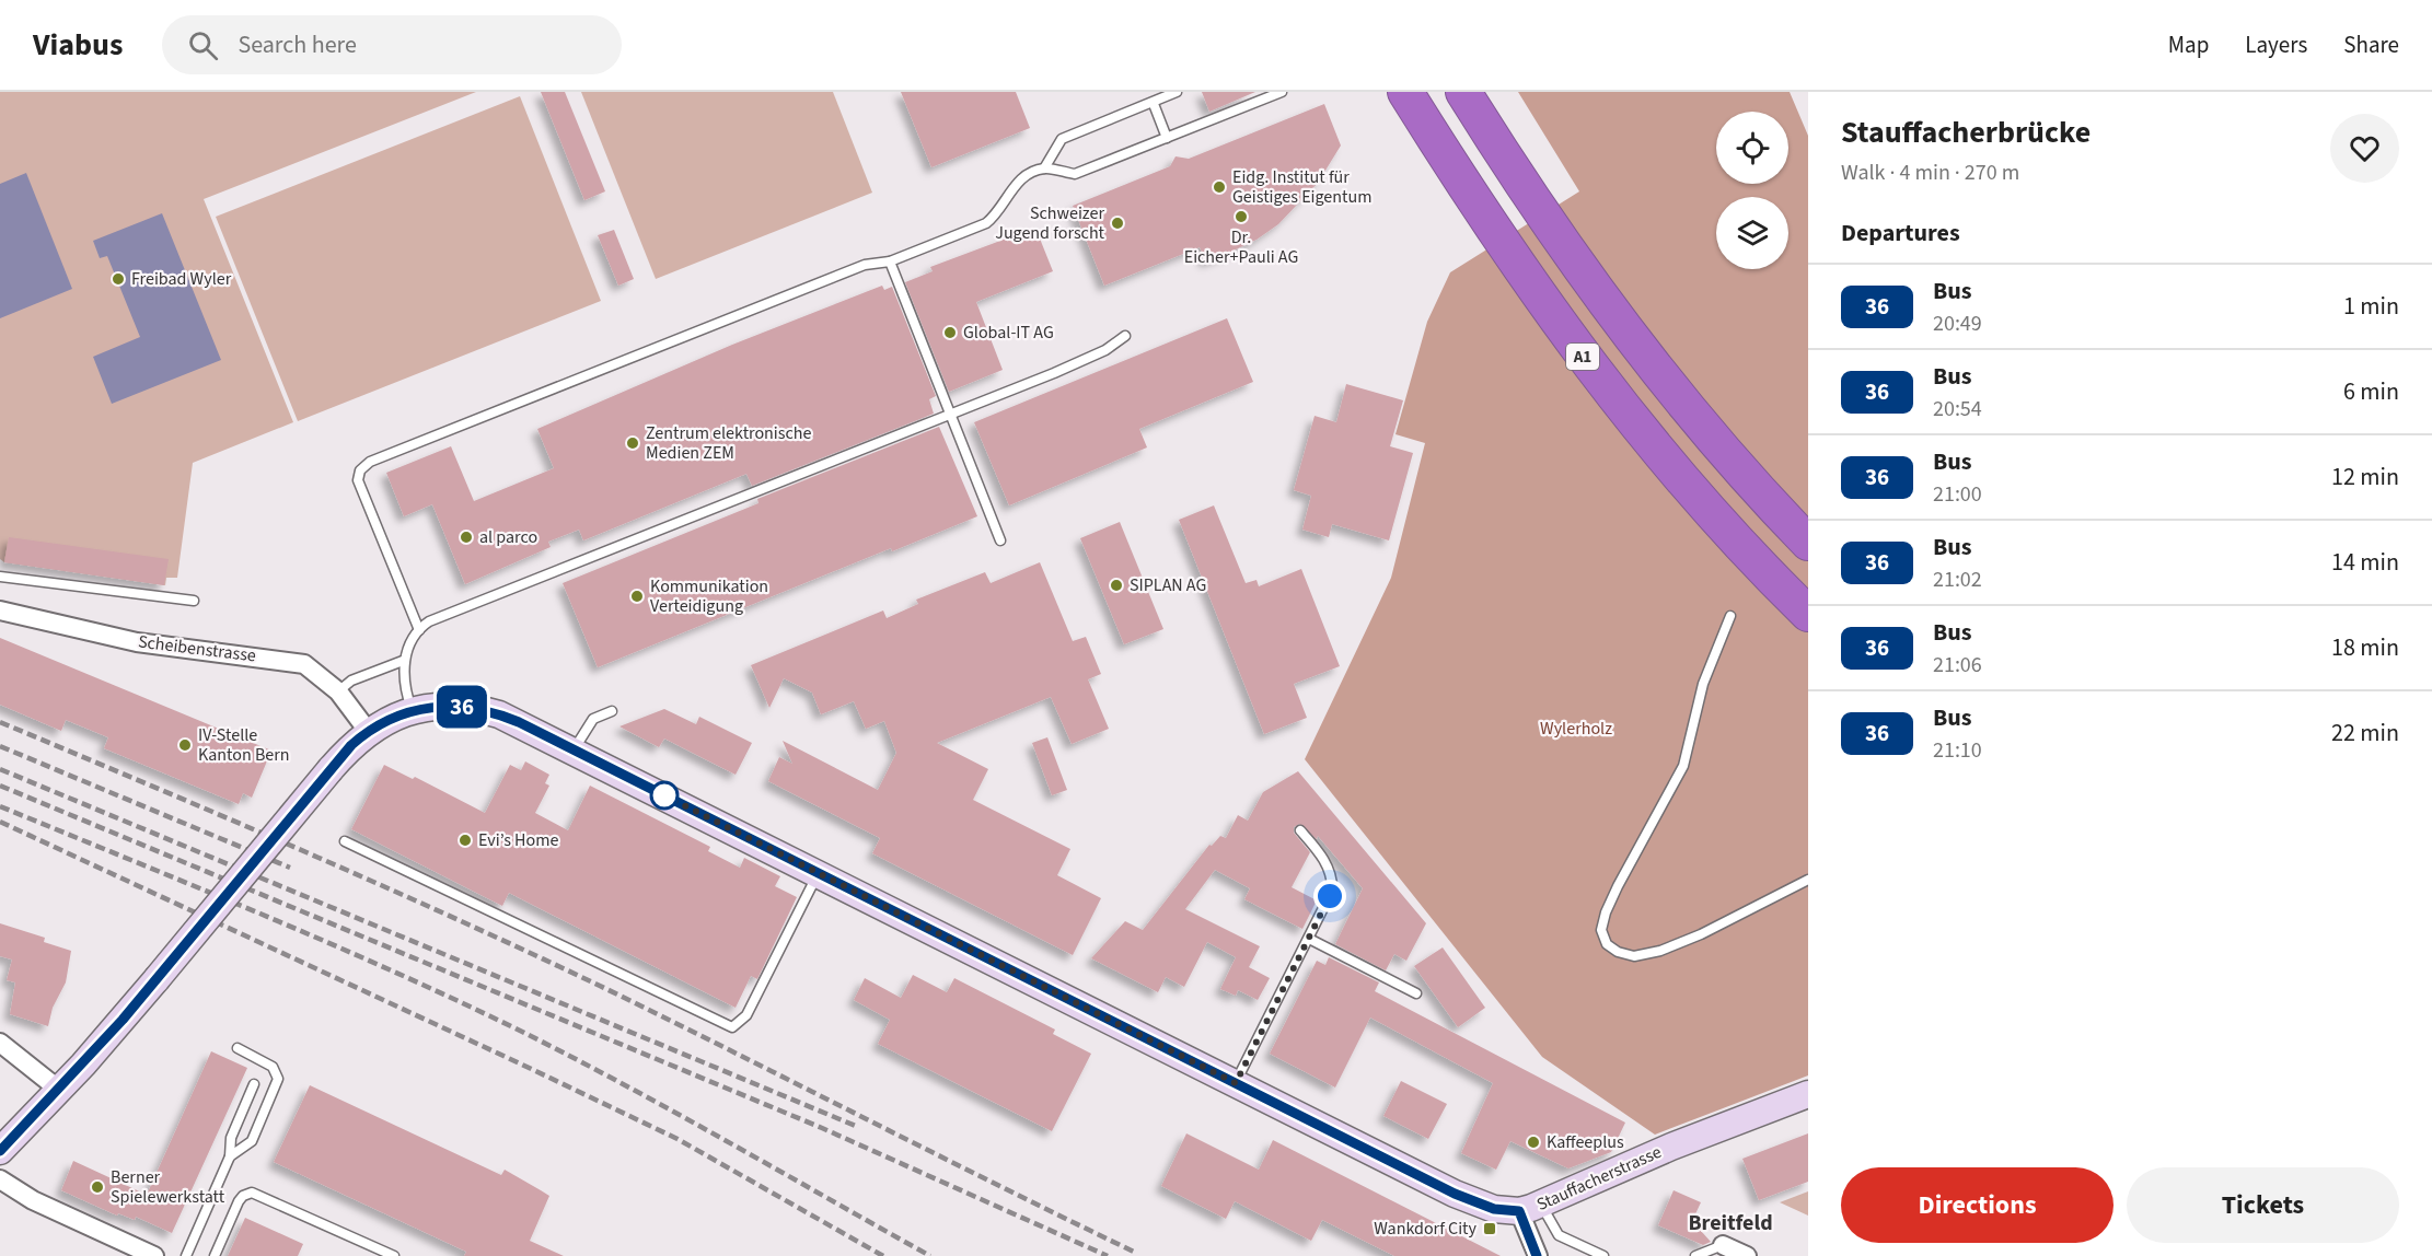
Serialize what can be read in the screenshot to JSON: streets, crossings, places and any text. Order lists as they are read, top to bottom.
{
  "streets": {
    "highway": ["A1"],
    "street": ["Scheibenstrasse", "Stauffacherstrasse"]
  },
  "crossings": [
    ["Scheibenstrasse", "Stauffacherstrasse"]
  ],
  "districts": ["Breitfeld"],
  "parks": ["Wylerholz"],
  "places": {
    "other": [
      "Eidg. Institut für Geistiges Eigentum",
      "Dr. Eicher+Pauli AG",
      "Schweizer Jugend forscht",
      "Freibad Wyler",
      "Global-IT AG",
      "Zentrum elektronische Medien ZEM",
      "al parco",
      "SIPLAN AG",
      "Kommunikation Verteidigung",
      "IV-Stelle Kanton Bern",
      "Evi’s Home",
      "Kaffeeplus",
      "Berner Spielewerkstatt"
    ],
    "transit": ["Wankdorf City"]
  },
  "lines": ["bus line 36"],
  "page": {
    "header": "Viabus",
    "search": "Search here",
    "nav": ["Map", "Layers", "Share"],
    "on_map": "36",
    "heading": [
      ["Stauffacherbrücke", "Walk · 4 min · 270 m"],
      "Departures"
    ],
    "list": [
      {
        "mark": "36",
        "name": "Bus",
        "note": "20:49",
        "value": "1 min"
      },
      {
        "mark": "36",
        "name": "Bus",
        "note": "20:54",
        "value": "6 min"
      },
      {
        "mark": "36",
        "name": "Bus",
        "note": "21:00",
        "value": "12 min"
      },
      {
        "mark": "36",
        "name": "Bus",
        "note": "21:02",
        "value": "14 min"
      },
      {
        "mark": "36",
        "name": "Bus",
        "note": "21:06",
        "value": "18 min"
      },
      {
        "mark": "36",
        "name": "Bus",
        "note": "21:10",
        "value": "22 min"
      }
    ],
    "buttons": ["Directions", "Tickets"]
  }
}
